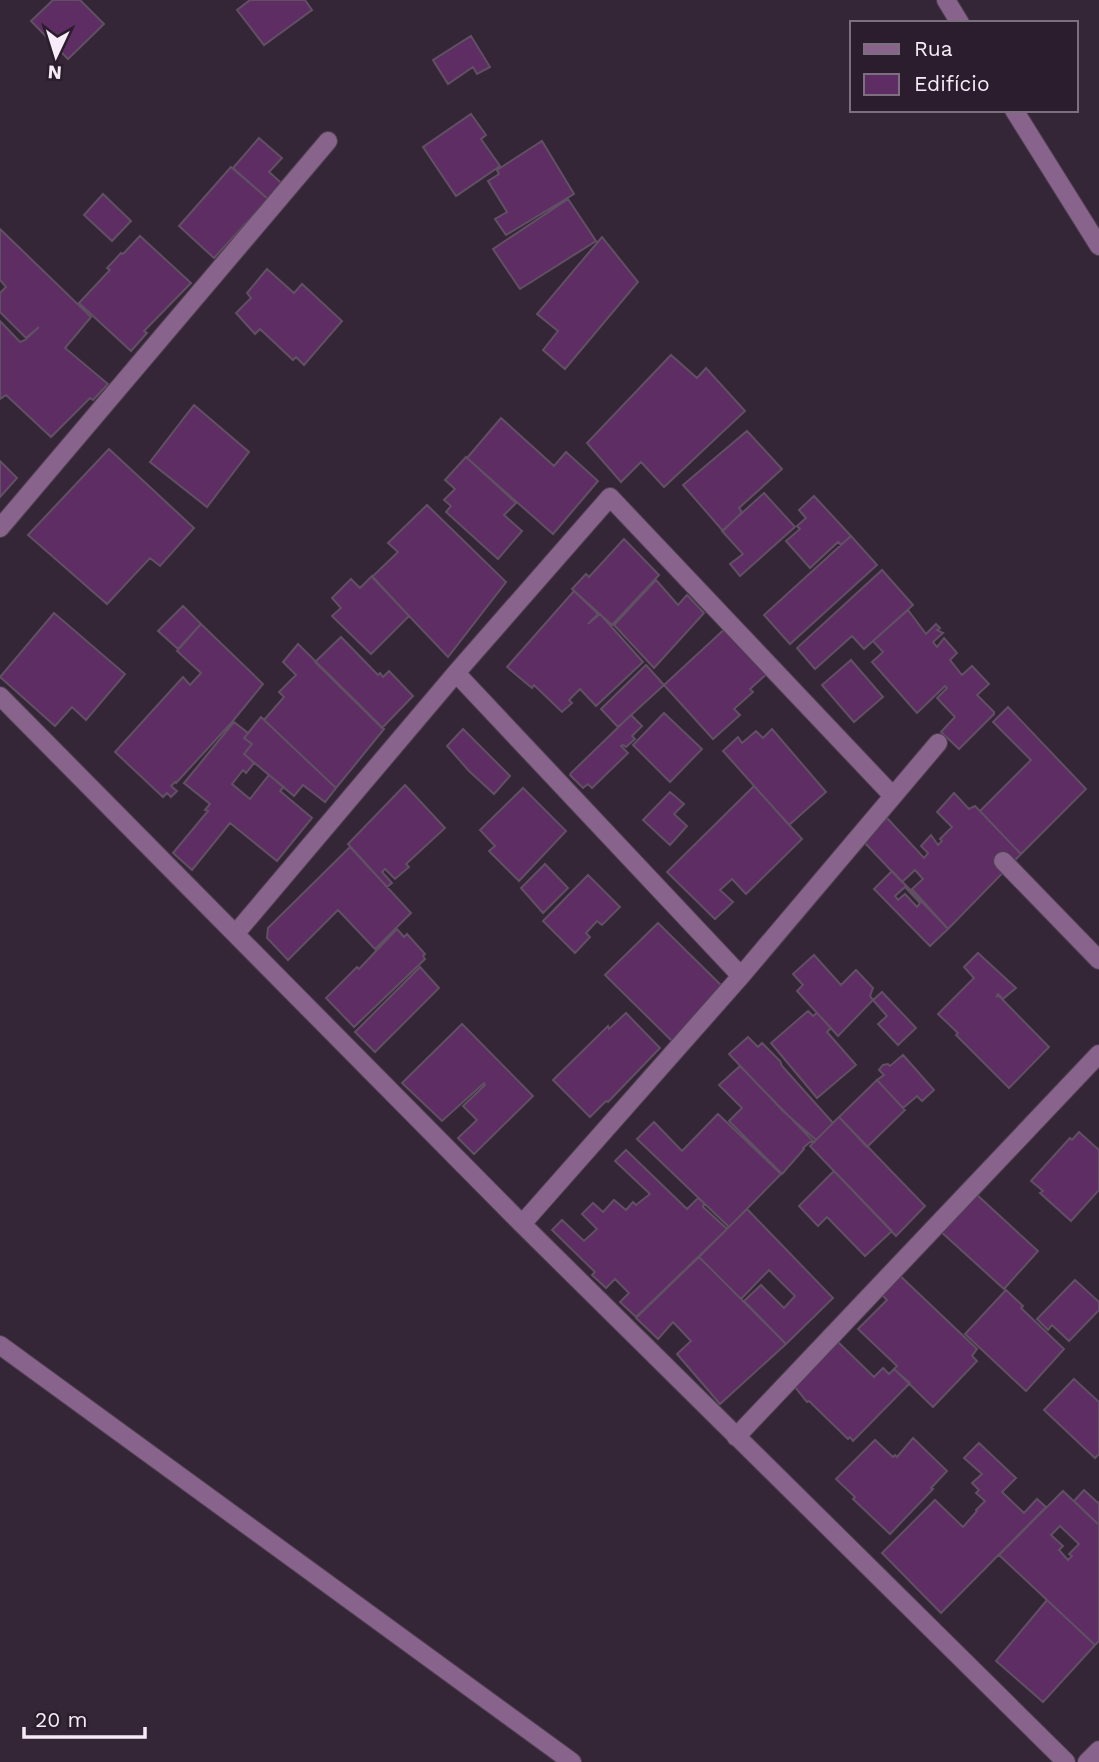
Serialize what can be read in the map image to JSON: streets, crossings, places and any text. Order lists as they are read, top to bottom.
{
  "legend": ["Rua", "Edifício"],
  "scale_bar": "20 m",
  "north": "bottom"
}
